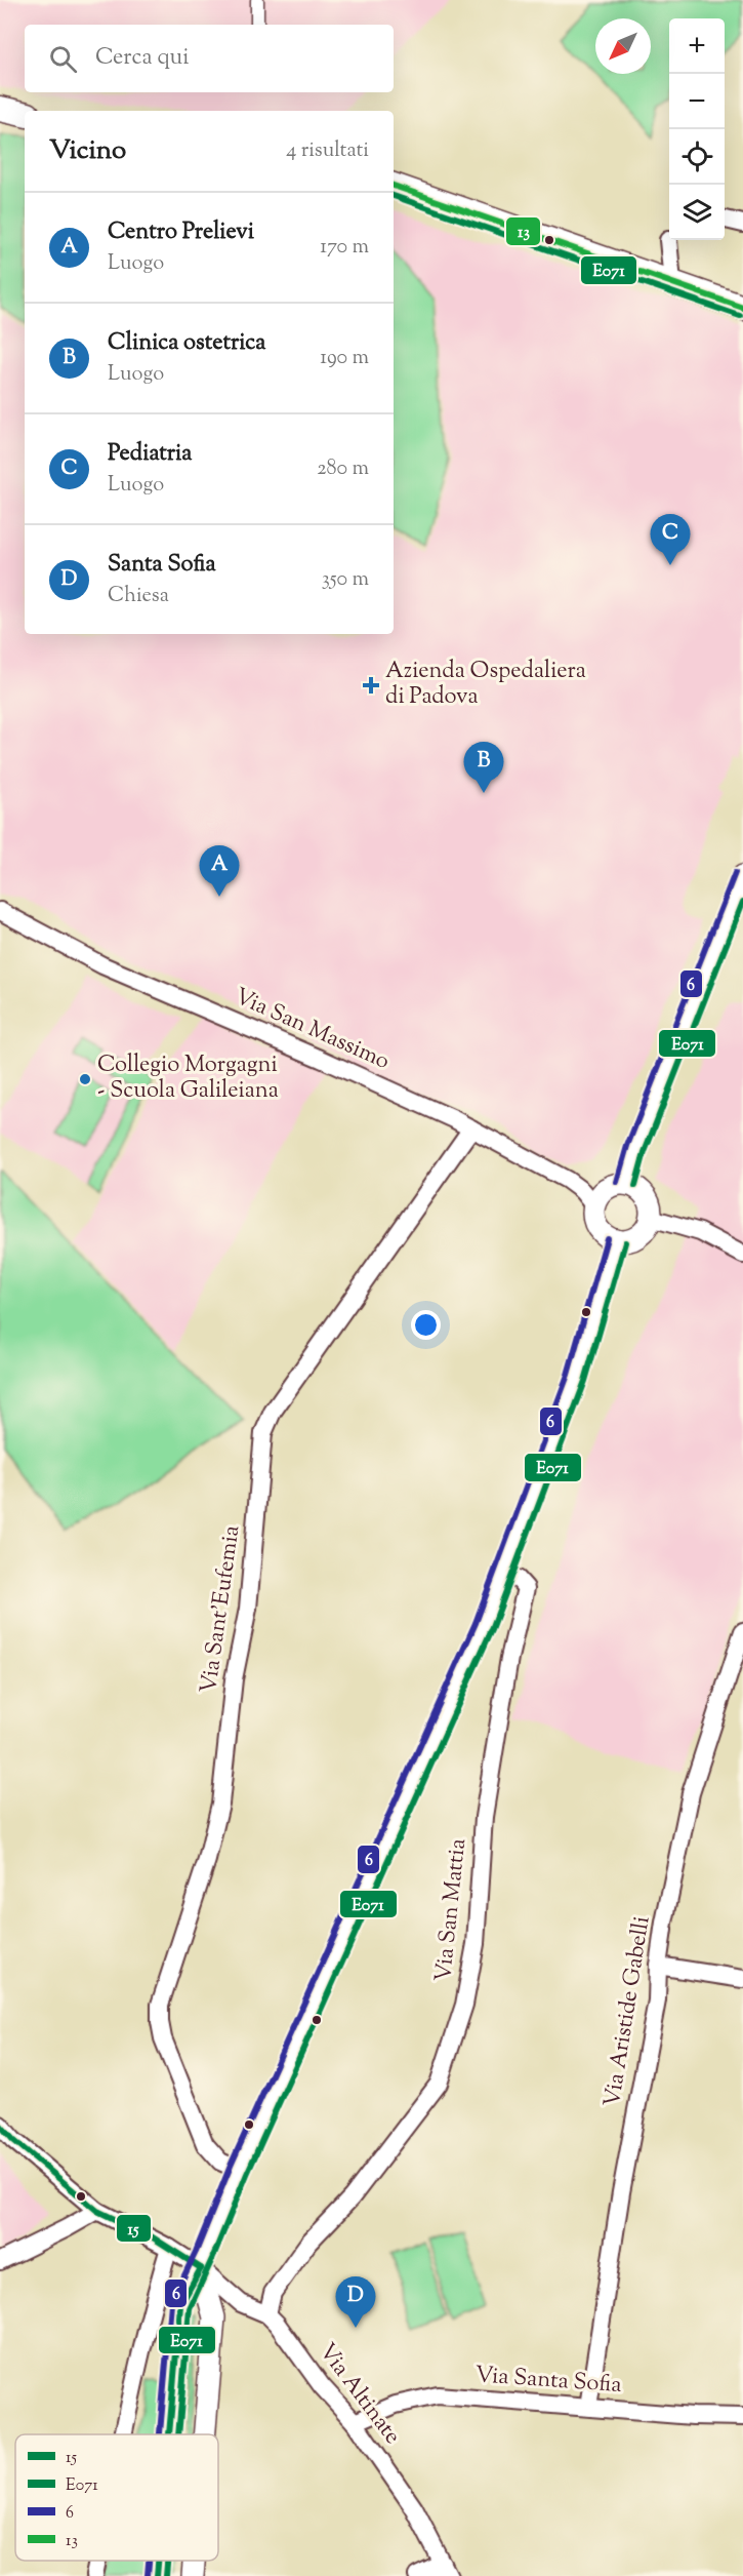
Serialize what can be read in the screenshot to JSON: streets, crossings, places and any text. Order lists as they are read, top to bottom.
{
  "streets": {
    "street": [
      "Via San Massimo",
      "Via Sant'Eufemia",
      "Via San Mattia",
      "Via Aristide Gabelli",
      "Via Santa Sofia",
      "Via Altinate"
    ]
  },
  "crossings": [
    ["Via San Massimo", "Via Sant'Eufemia"],
    ["Via San Mattia", "Via Altinate"],
    ["Via Aristide Gabelli", "Via Santa Sofia"],
    ["Via Santa Sofia", "Via Altinate"]
  ],
  "places": {
    "health": ["Azienda Ospedaliera di Padova"],
    "other": ["Collegio Morgagni - Scuola Galileiana"]
  },
  "lines": [
    "transit line 13",
    "transit line E071",
    "transit line 6",
    "transit line 15"
  ],
  "legend": [
    "15",
    "E071",
    "6",
    "13"
  ],
  "north": "bottom left",
  "page": {
    "map_buttons": ["+", "−"],
    "search": "Cerca qui",
    "heading": ["Vicino", "4 risultati"],
    "list": [
      {
        "mark": "A",
        "name": "Centro Prelievi",
        "note": "Luogo",
        "value": "170 m"
      },
      {
        "mark": "B",
        "name": "Clinica ostetrica",
        "note": "Luogo",
        "value": "190 m"
      },
      {
        "mark": "C",
        "name": "Pediatria",
        "note": "Luogo",
        "value": "280 m"
      },
      {
        "mark": "D",
        "name": "Santa Sofia",
        "note": "Chiesa",
        "value": "350 m"
      }
    ],
    "pins": [
      "C",
      "B",
      "A",
      "D"
    ]
  }
}
